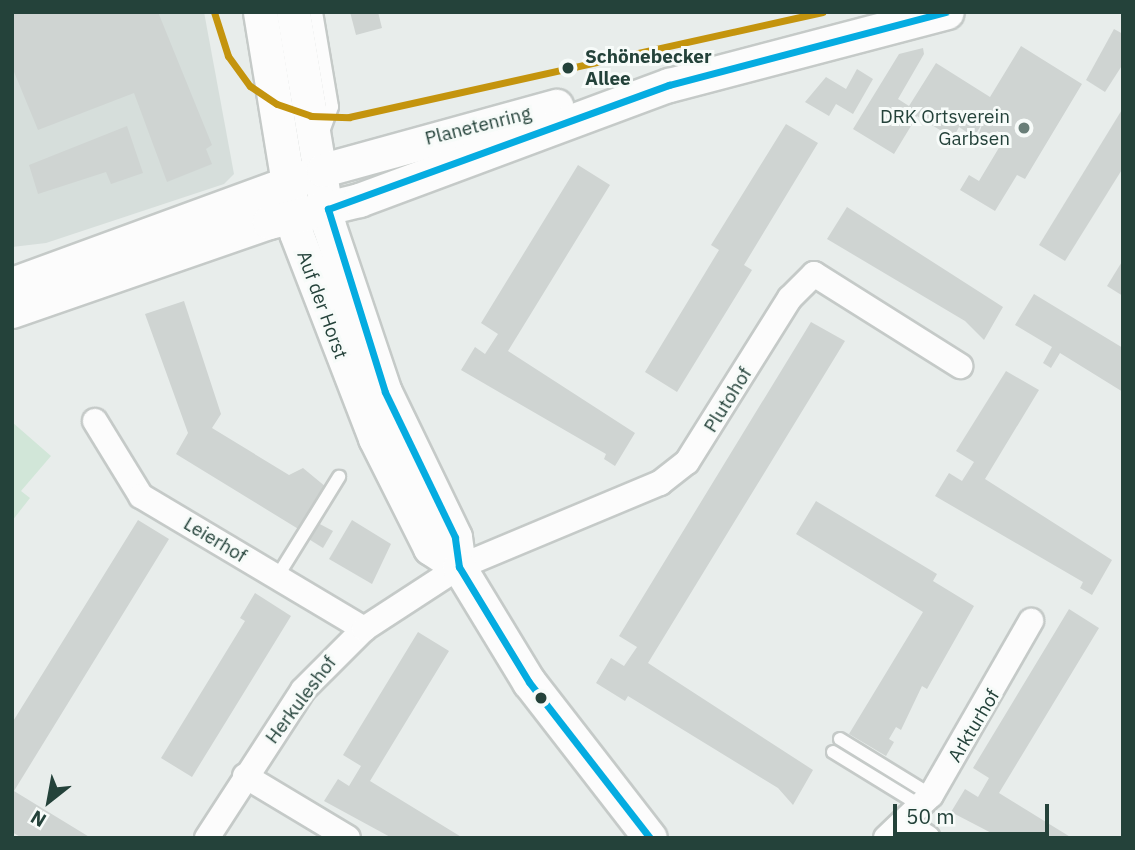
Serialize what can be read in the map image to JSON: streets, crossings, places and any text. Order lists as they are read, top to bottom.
{
  "streets": {
    "street": [
      "Planetenring",
      "Auf der Horst",
      "Plutohof",
      "Leierhof",
      "Herkuleshof",
      "Arkturhof"
    ]
  },
  "crossings": [
    ["Planetenring", "Auf der Horst"],
    ["Auf der Horst", "Plutohof"],
    ["Auf der Horst", "Herkuleshof"],
    ["Plutohof", "Herkuleshof"],
    ["Leierhof", "Herkuleshof"]
  ],
  "places": ["Schönebecker Allee", "DRK Ortsverein Garbsen"],
  "scale_bar": "50 m",
  "north": "bottom left"
}
